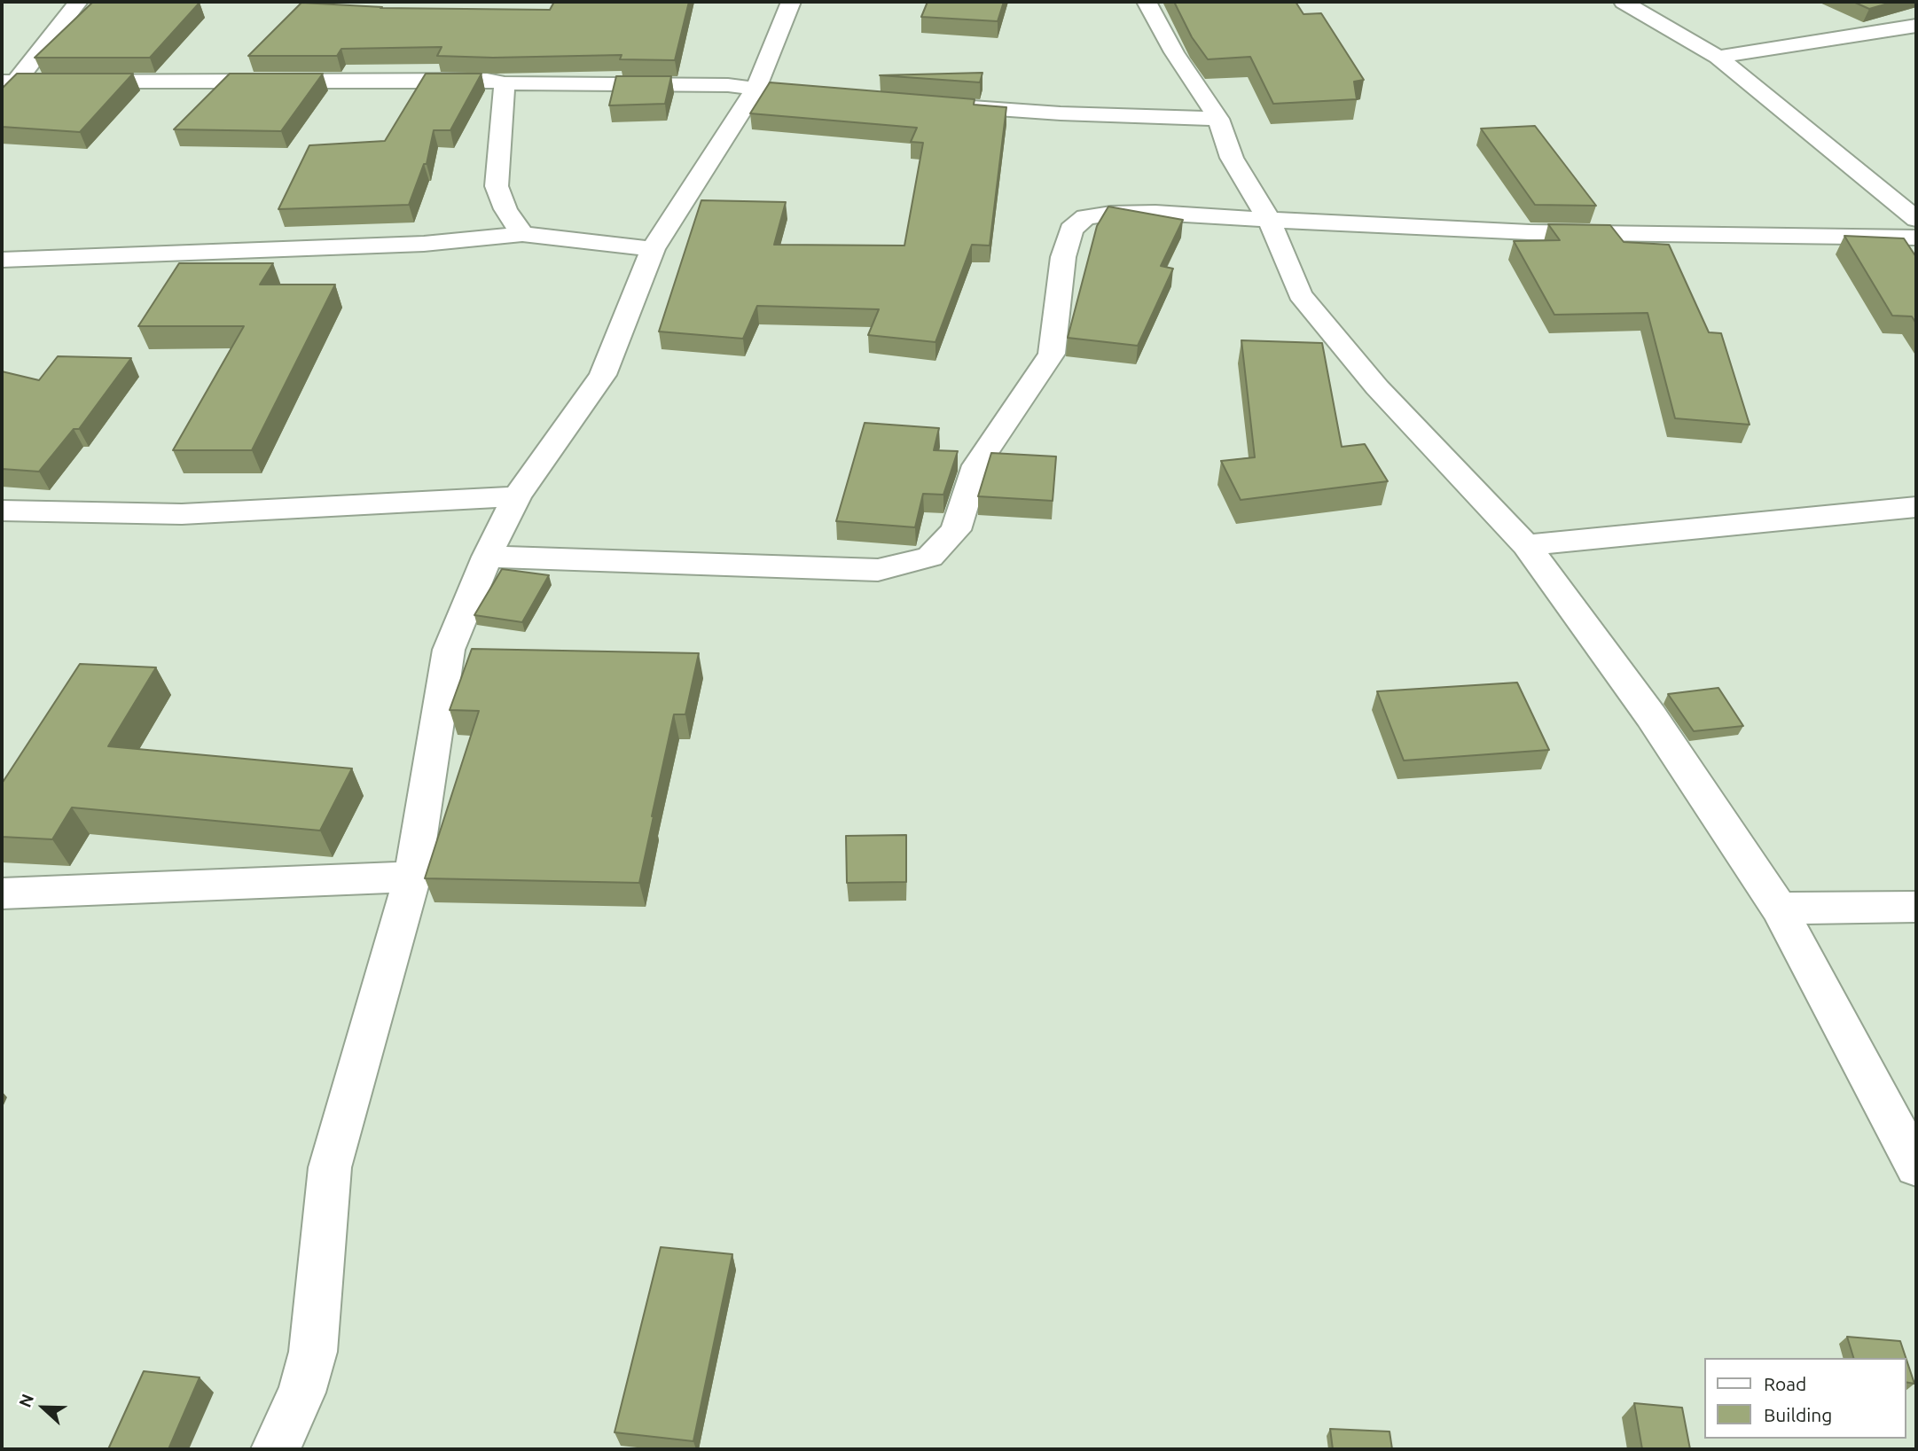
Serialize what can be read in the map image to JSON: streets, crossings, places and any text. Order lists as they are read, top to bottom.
{
  "legend": ["Road", "Building"],
  "north": "left"
}
